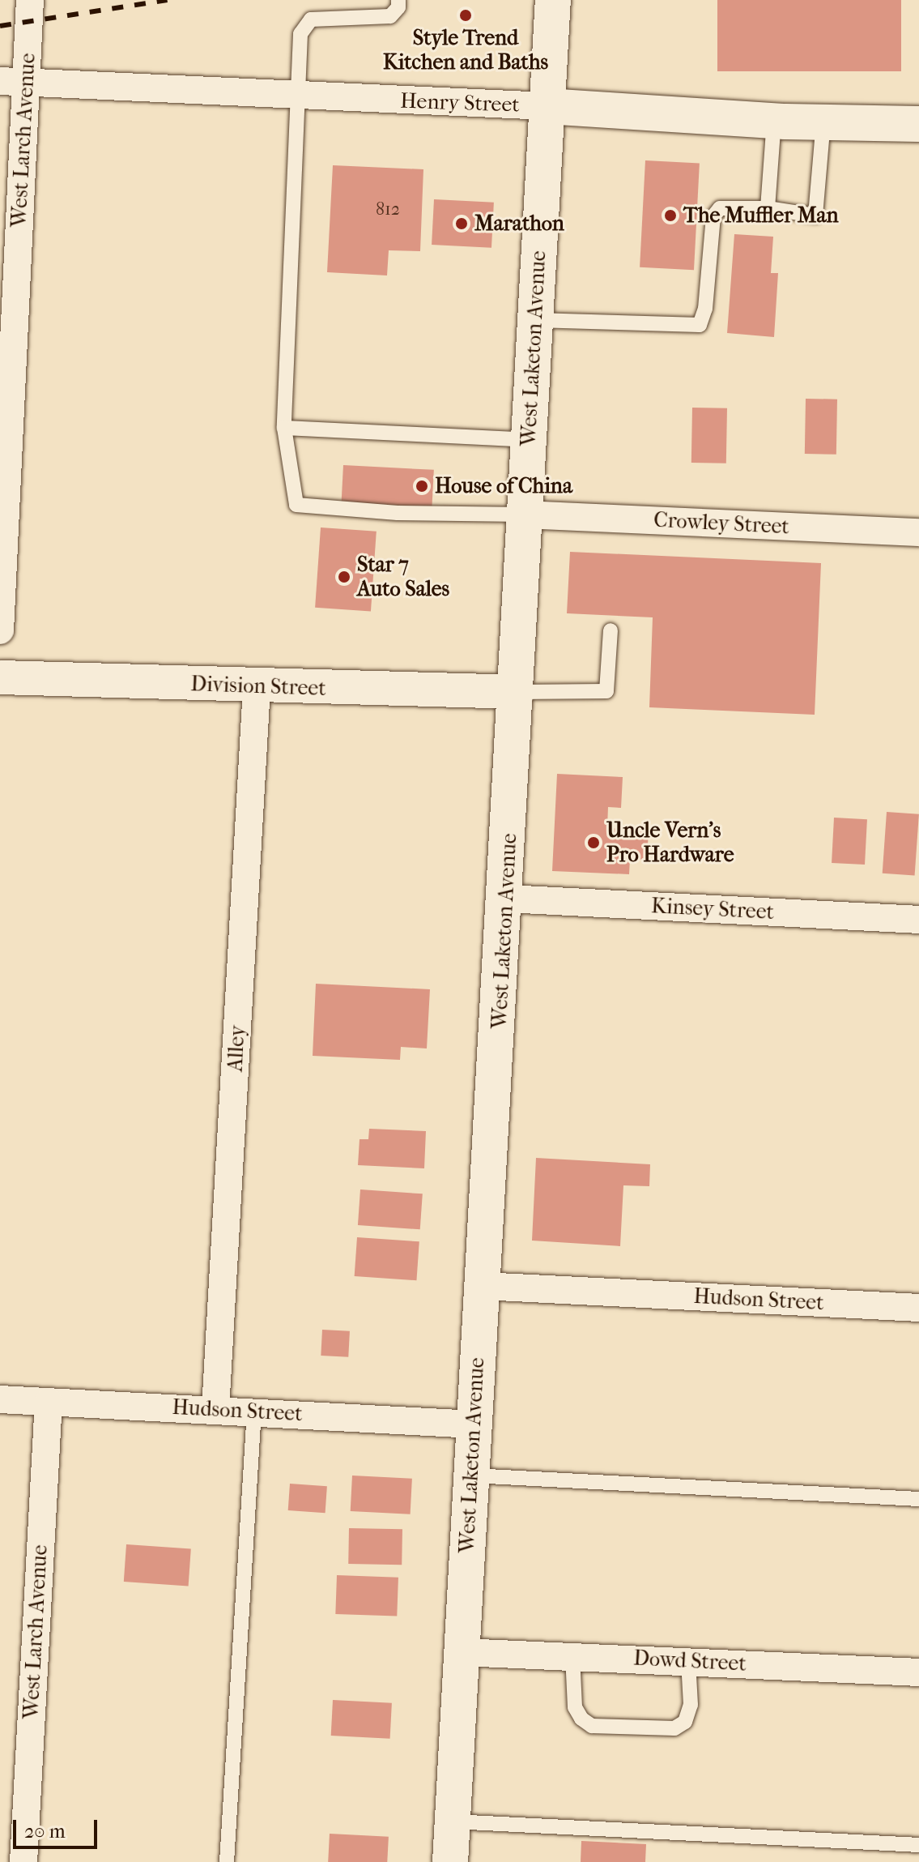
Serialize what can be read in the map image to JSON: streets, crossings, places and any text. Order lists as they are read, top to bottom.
{
  "streets": {
    "main road": ["Henry Street", "West Laketon Avenue"],
    "street": [
      "West Larch Avenue",
      "Crowley Street",
      "Division Street",
      "Kinsey Street",
      "Alley",
      "Hudson Street",
      "Dowd Street"
    ]
  },
  "crossings": [
    ["Henry Street", "West Larch Avenue"],
    ["Henry Street", "West Laketon Avenue"],
    ["West Larch Avenue", "Hudson Street"],
    ["West Laketon Avenue", "Crowley Street"],
    ["West Laketon Avenue", "Division Street"],
    ["West Laketon Avenue", "Kinsey Street"],
    ["West Laketon Avenue", "Hudson Street"],
    ["West Laketon Avenue", "Dowd Street"],
    ["Division Street", "Alley"],
    ["Alley", "Hudson Street"]
  ],
  "places": [
    "Style Trend Kitchen and Baths",
    "The Muffler Man",
    "Marathon",
    "House of China",
    "Star 7 Auto Sales",
    "Uncle Vern's Pro Hardware"
  ],
  "house_numbers": ["812"],
  "scale_bar": "20 m"
}
